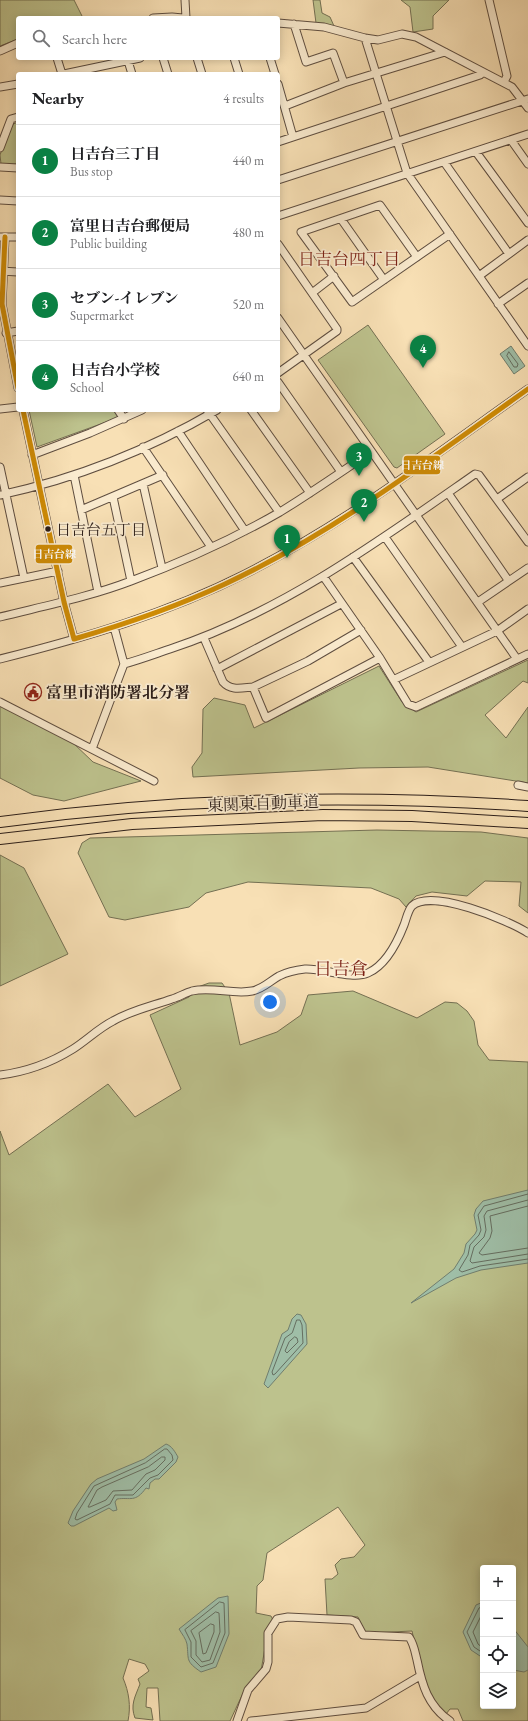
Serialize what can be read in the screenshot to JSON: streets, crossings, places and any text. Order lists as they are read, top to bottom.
{
  "streets": {
    "highway": ["東関東自動車道"]
  },
  "districts": ["日吉台四丁目", "日吉倉"],
  "places": {
    "other": ["日吉台五丁目"],
    "public building": ["富里市消防署北分署"]
  },
  "lines": ["transit line 日吉台線"],
  "page": {
    "search": "Search here",
    "heading": ["Nearby", "4 results"],
    "list": [
      {
        "mark": "1",
        "name": "日吉台三丁目",
        "note": "Bus stop",
        "value": "440 m"
      },
      {
        "mark": "2",
        "name": "富里日吉台郵便局",
        "note": "Public building",
        "value": "480 m"
      },
      {
        "mark": "3",
        "name": "セブン-イレブン",
        "note": "Supermarket",
        "value": "520 m"
      },
      {
        "mark": "4",
        "name": "日吉台小学校",
        "note": "School",
        "value": "640 m"
      }
    ],
    "pins": [
      "4",
      "3",
      "2",
      "1"
    ],
    "map_buttons": ["+", "−"]
  }
}
